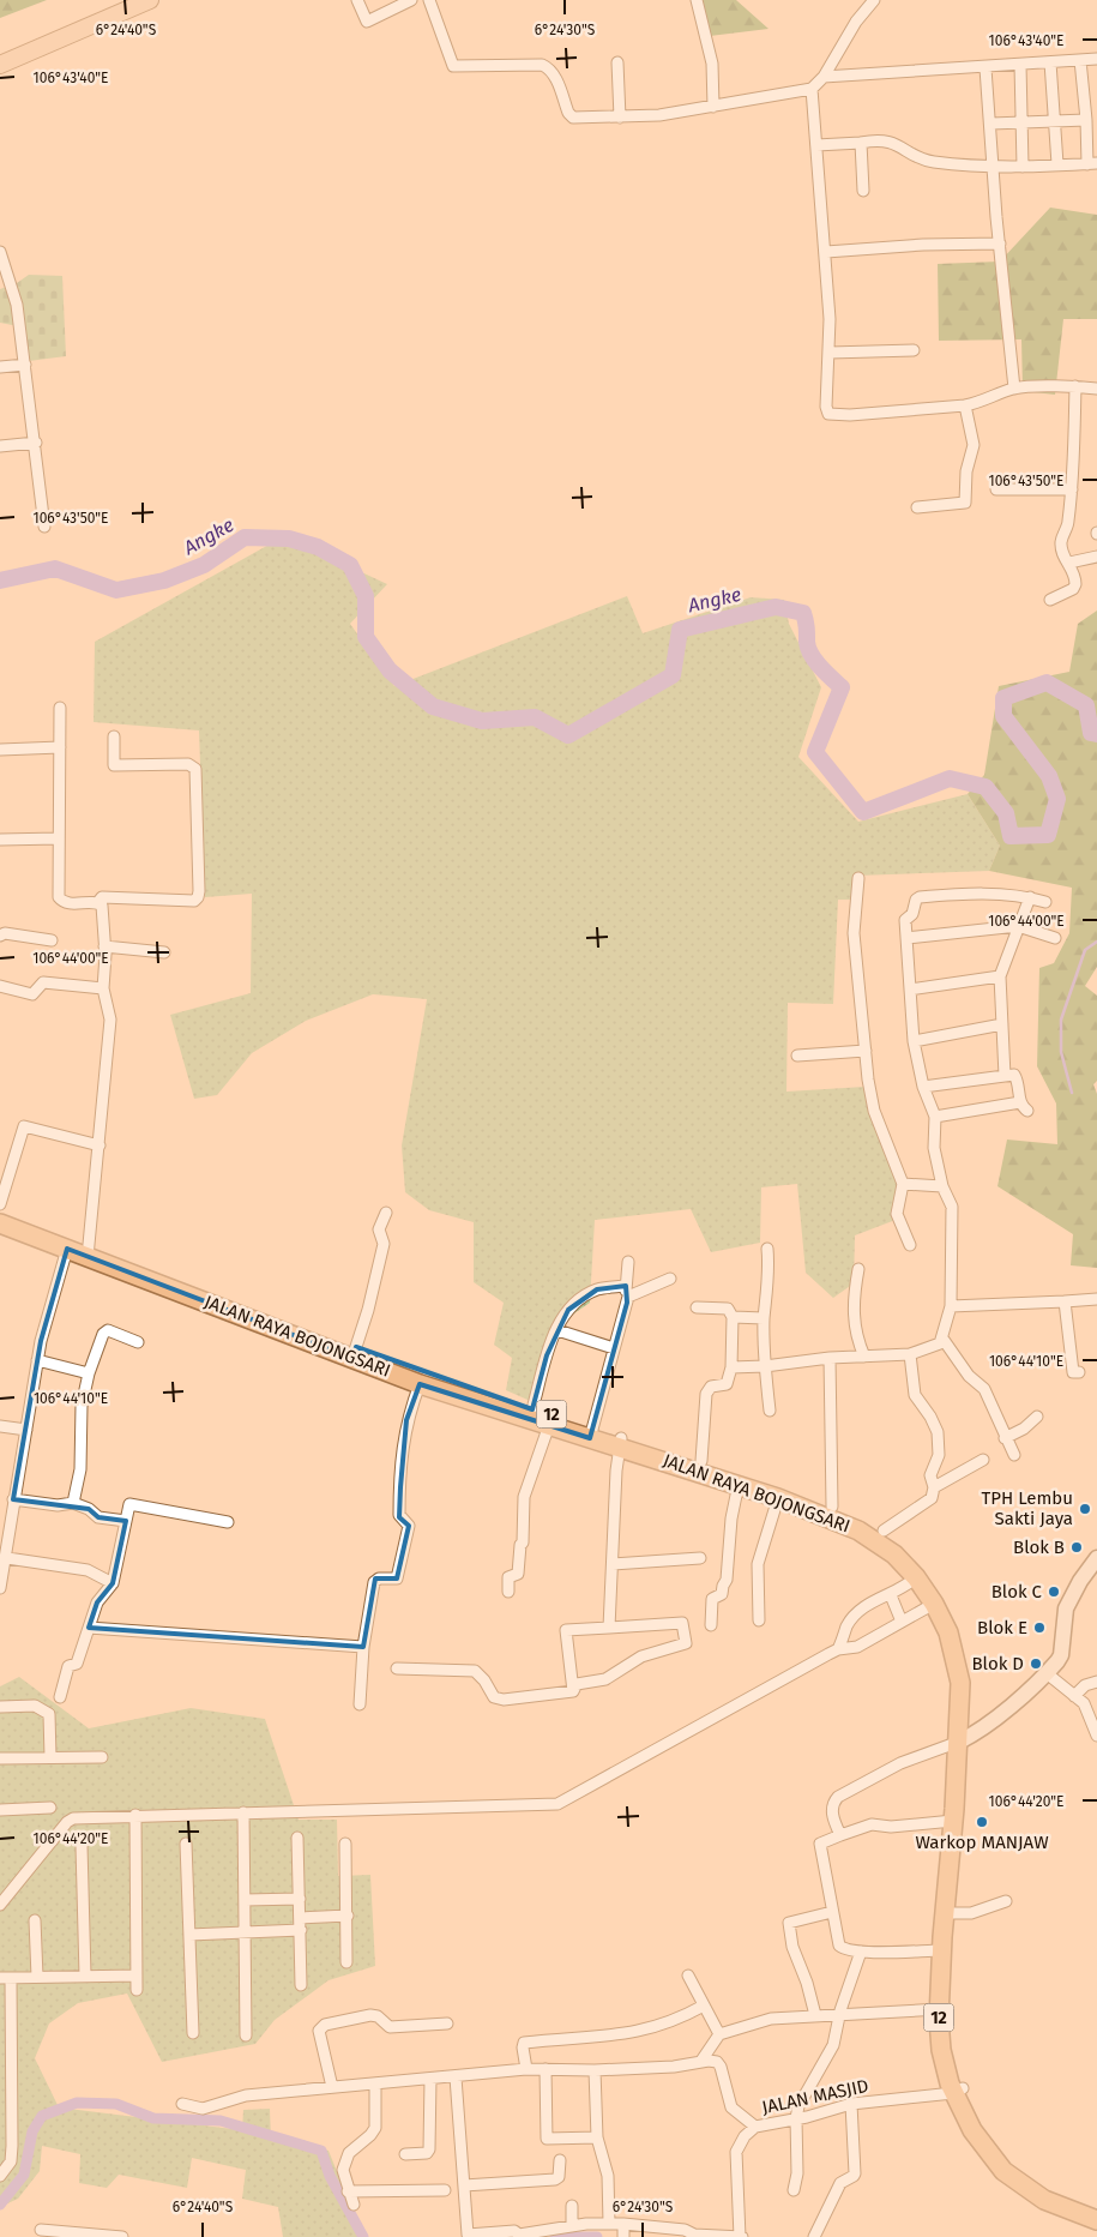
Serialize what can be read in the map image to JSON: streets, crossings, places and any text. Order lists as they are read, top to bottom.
{
  "streets": {
    "highway": ["JALAN RAYA BOJONGSARI", "12"],
    "street": ["JALAN MASJID"]
  },
  "crossings": [
    ["JALAN RAYA BOJONGSARI", "JALAN MASJID"]
  ],
  "water": ["Angke"],
  "places": [
    "TPH Lembu Sakti Jaya",
    "Blok B",
    "Blok C",
    "Blok E",
    "Blok D",
    "Warkop MANJAW"
  ],
  "coordinates": [
    "6°24'40\"S",
    "6°24'30\"S",
    "106°43'40\"E",
    "106°43'50\"E",
    "106°44'00\"E",
    "106°44'10\"E",
    "106°44'20\"E"
  ]
}
